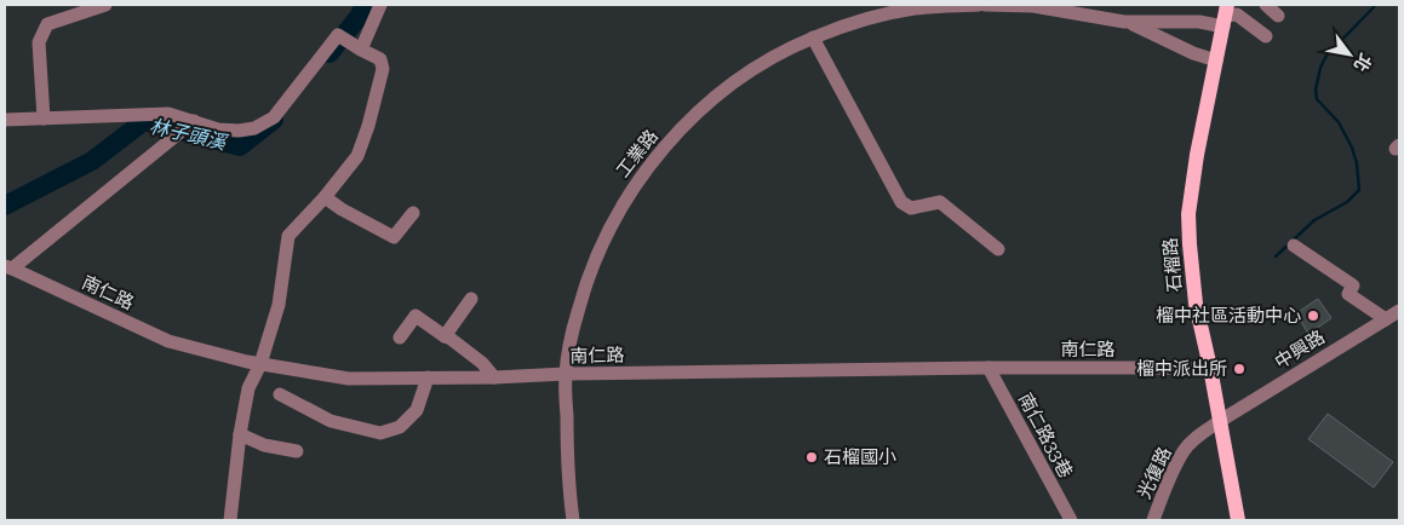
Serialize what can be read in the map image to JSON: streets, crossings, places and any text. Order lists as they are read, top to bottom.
{
  "streets": {
    "main road": ["石榴路"],
    "street": [
      "工業路",
      "南仁路",
      "中興路",
      "南仁路33巷",
      "光復路"
    ]
  },
  "crossings": [
    ["工業路", "南仁路"],
    ["石榴路", "南仁路"],
    ["石榴路", "中興路"],
    ["石榴路", "光復路"],
    ["南仁路", "南仁路33巷"],
    ["中興路", "光復路"]
  ],
  "water": ["林子頭溪"],
  "places": ["榴中社區活動中心", "榴中派出所", "石榴國小"],
  "north": "bottom right"
}
